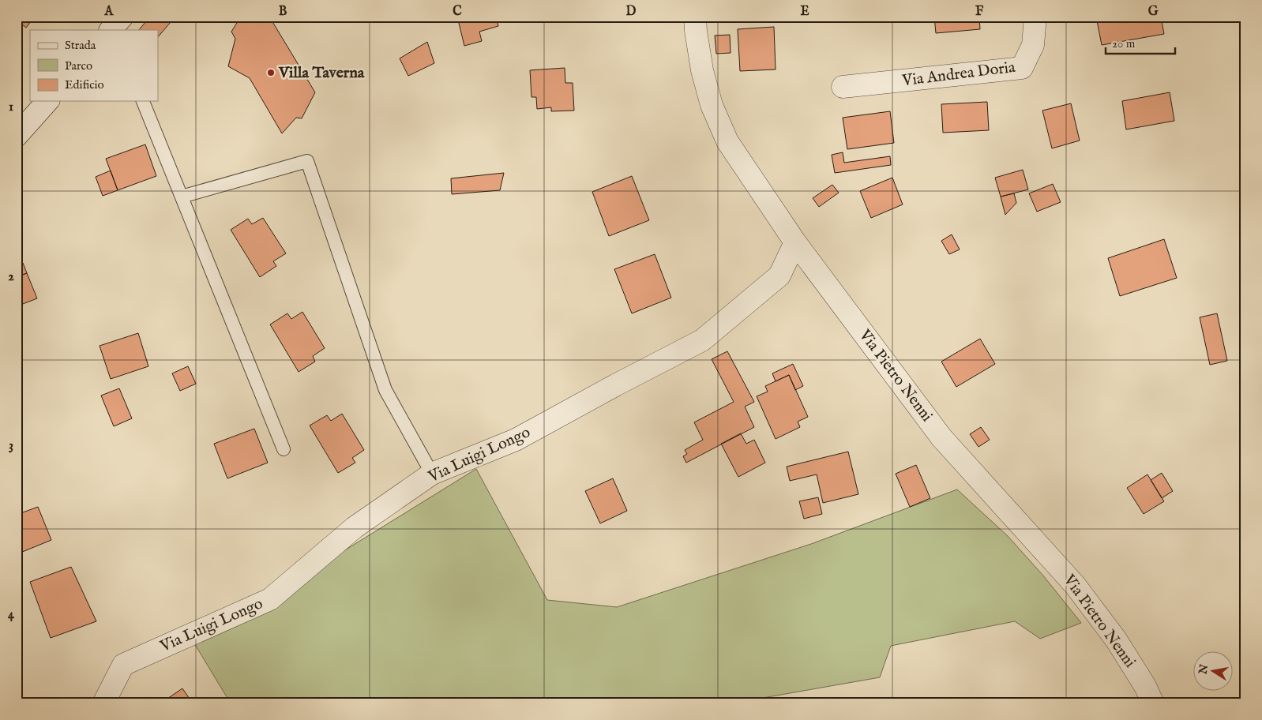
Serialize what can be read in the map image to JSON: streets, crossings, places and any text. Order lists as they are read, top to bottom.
{
  "streets": {
    "street": ["Via Andrea Doria", "Via Pietro Nenni", "Via Luigi Longo"]
  },
  "crossings": [
    ["Via Pietro Nenni", "Via Luigi Longo"]
  ],
  "places": ["Villa Taverna"],
  "legend": ["Strada", "Parco", "Edificio"],
  "scale_bar": "20 m",
  "north": "left",
  "grid": {
    "columns": [
      "A",
      "B",
      "C",
      "D",
      "E",
      "F",
      "G"
    ],
    "rows": [
      "1",
      "2",
      "3",
      "4"
    ]
  }
}
